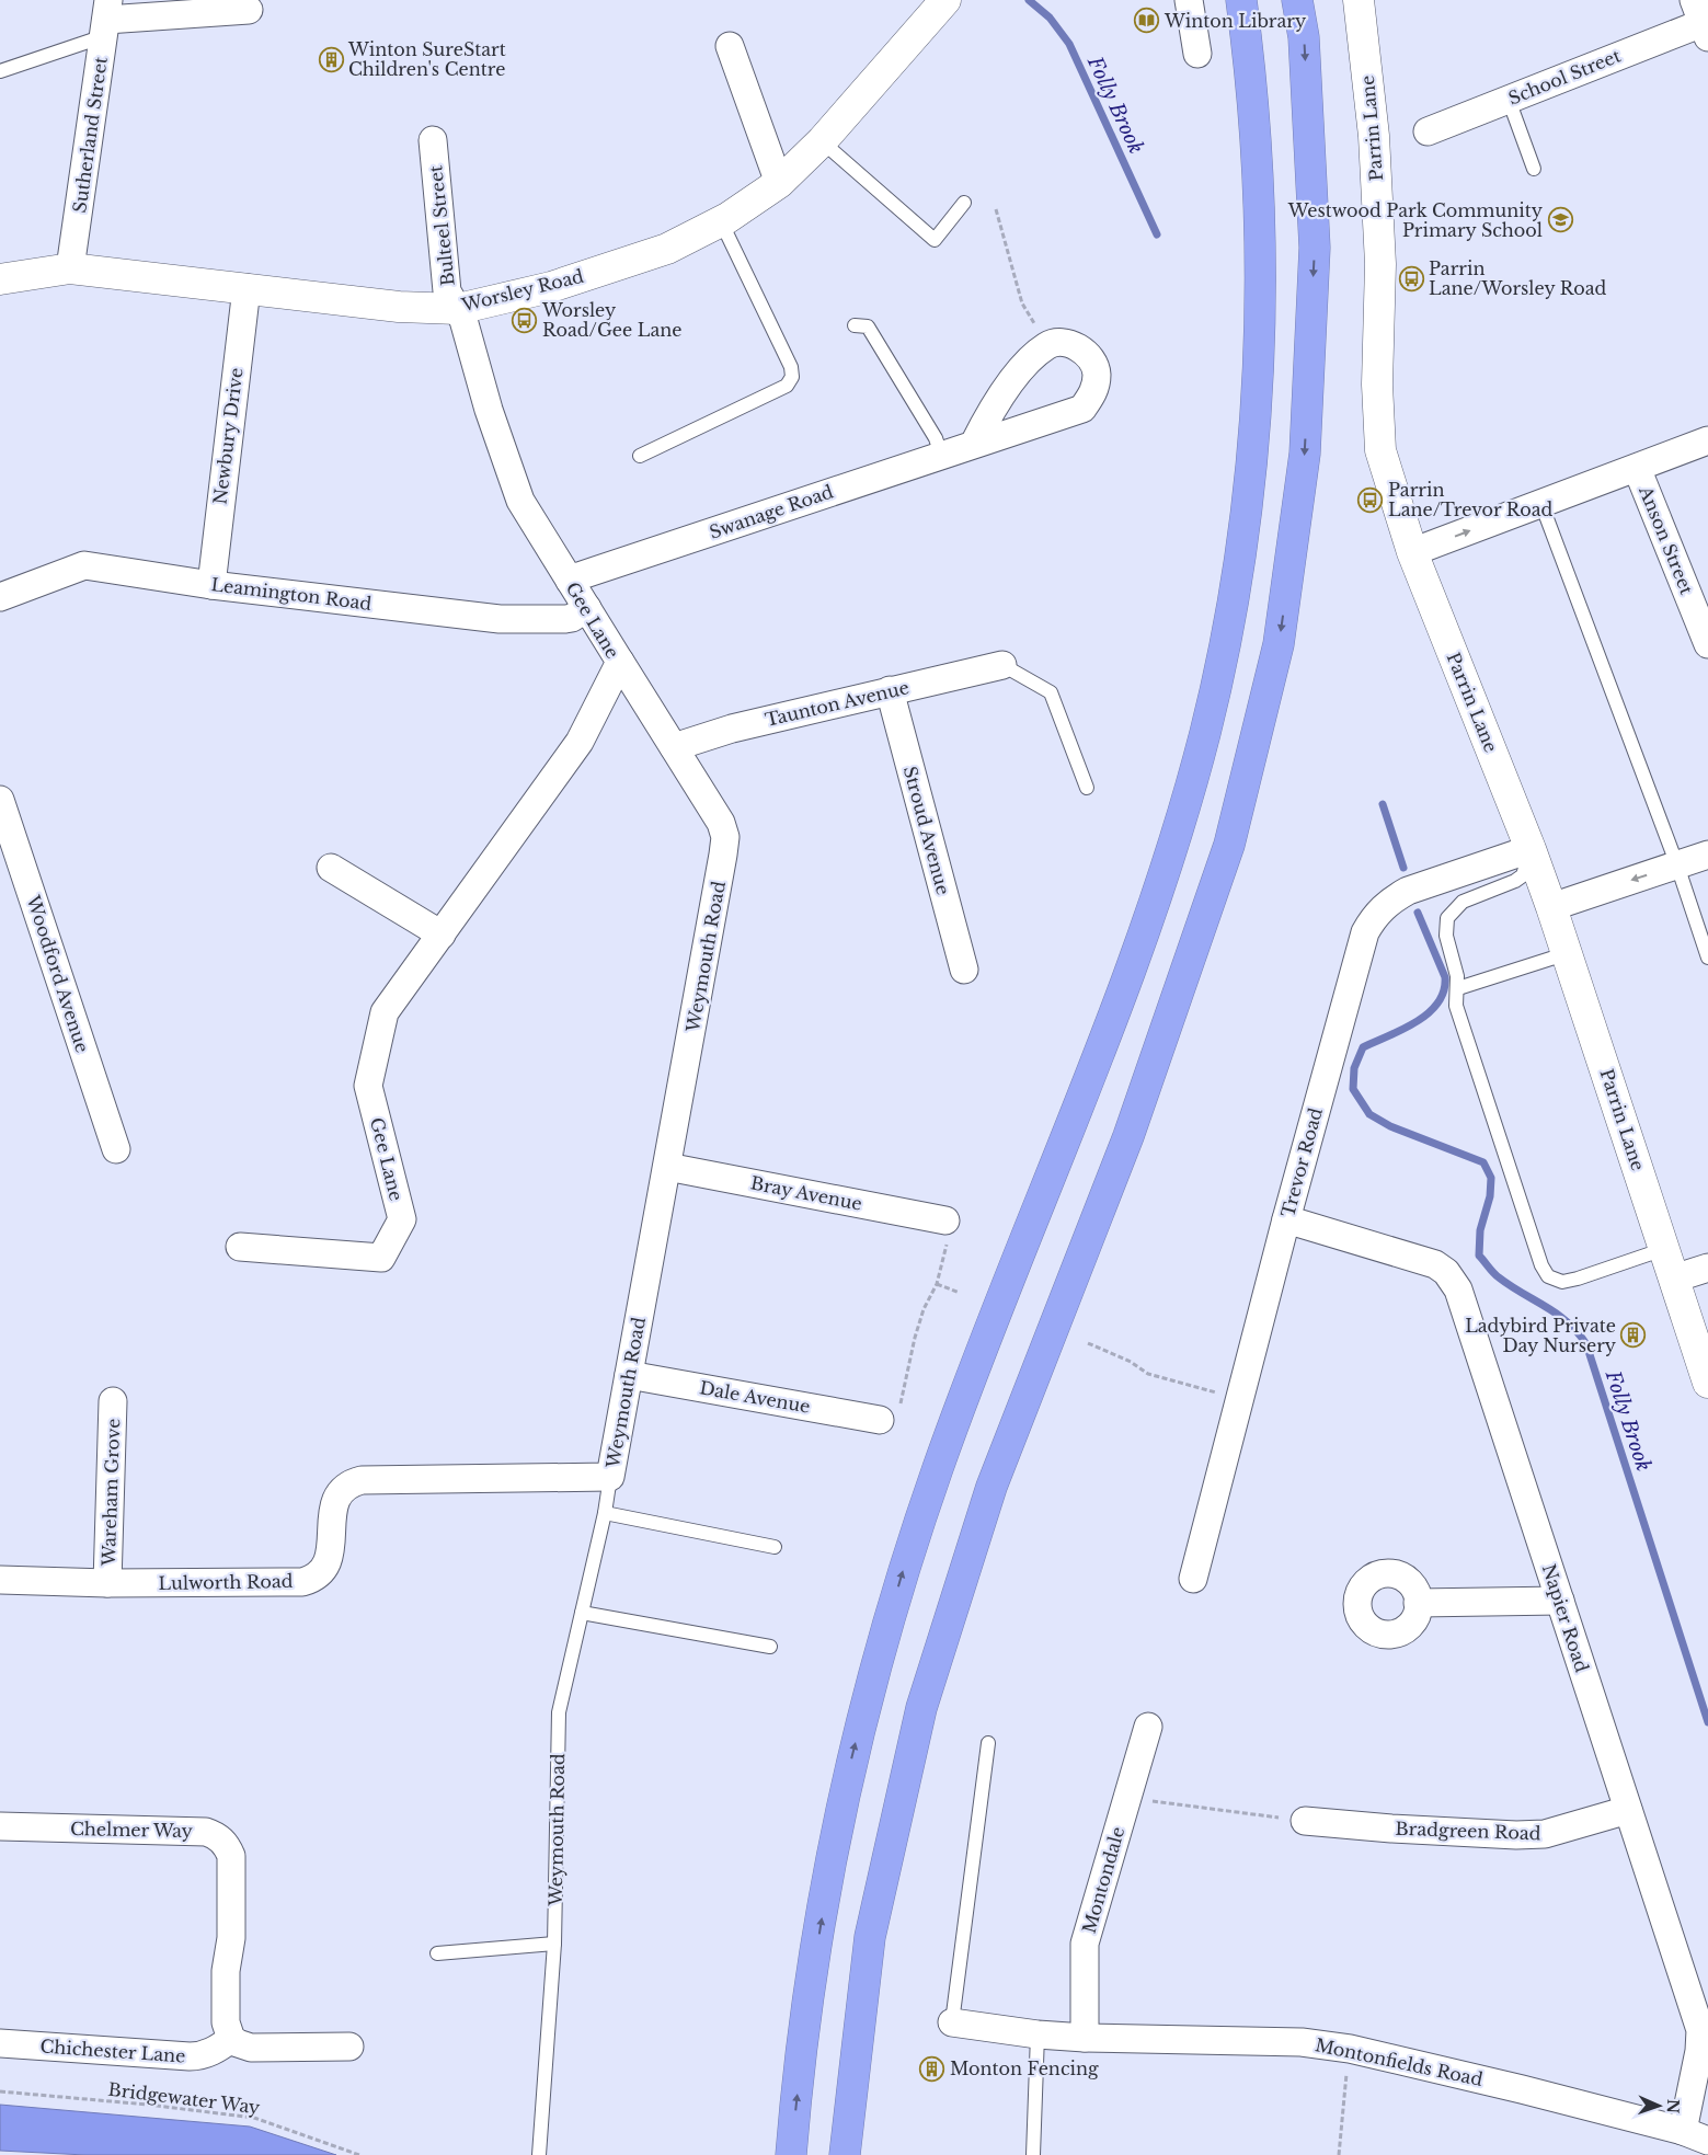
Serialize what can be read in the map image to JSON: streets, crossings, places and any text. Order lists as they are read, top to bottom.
{
  "streets": {
    "main road": ["Parrin Lane", "Worsley Road"],
    "street": [
      "School Street",
      "Sutherland Street",
      "Bulteel Street",
      "Newbury Drive",
      "Swanage Road",
      "Anson Street",
      "Leamington Road",
      "Gee Lane",
      "Taunton Avenue",
      "Stroud Avenue",
      "Weymouth Road",
      "Woodford Avenue",
      "Trevor Road",
      "Bray Avenue",
      "Dale Avenue",
      "Wareham Grove",
      "Lulworth Road",
      "Napier Road",
      "Chelmer Way",
      "Bradgreen Road",
      "Montondale",
      "Chichester Lane",
      "Montonfields Road"
    ],
    "path": ["Bridgewater Way"]
  },
  "crossings": [
    ["Parrin Lane", "Trevor Road"],
    ["Sutherland Street", "Worsley Road"],
    ["Bulteel Street", "Worsley Road"],
    ["Bulteel Street", "Gee Lane"],
    ["Worsley Road", "Newbury Drive"],
    ["Worsley Road", "Gee Lane"],
    ["Newbury Drive", "Leamington Road"],
    ["Swanage Road", "Gee Lane"],
    ["Leamington Road", "Gee Lane"],
    ["Gee Lane", "Weymouth Road"],
    ["Taunton Avenue", "Stroud Avenue"],
    ["Taunton Avenue", "Weymouth Road"],
    ["Weymouth Road", "Bray Avenue"],
    ["Weymouth Road", "Dale Avenue"],
    ["Weymouth Road", "Lulworth Road"],
    ["Trevor Road", "Napier Road"],
    ["Wareham Grove", "Lulworth Road"],
    ["Napier Road", "Bradgreen Road"],
    ["Napier Road", "Montonfields Road"],
    ["Chelmer Way", "Chichester Lane"],
    ["Montondale", "Montonfields Road"]
  ],
  "water": ["Folly Brook"],
  "places": {
    "library": ["Winton Library"],
    "building": ["Winton SureStart Children's Centre", "Ladybird Private Day Nursery", "Monton Fencing"],
    "school or university": ["Westwood Park Community Primary School"],
    "bus stop": ["Parrin Lane/Worsley Road", "Worsley Road/Gee Lane", "Parrin Lane/Trevor Road"]
  },
  "north": "right"
}
